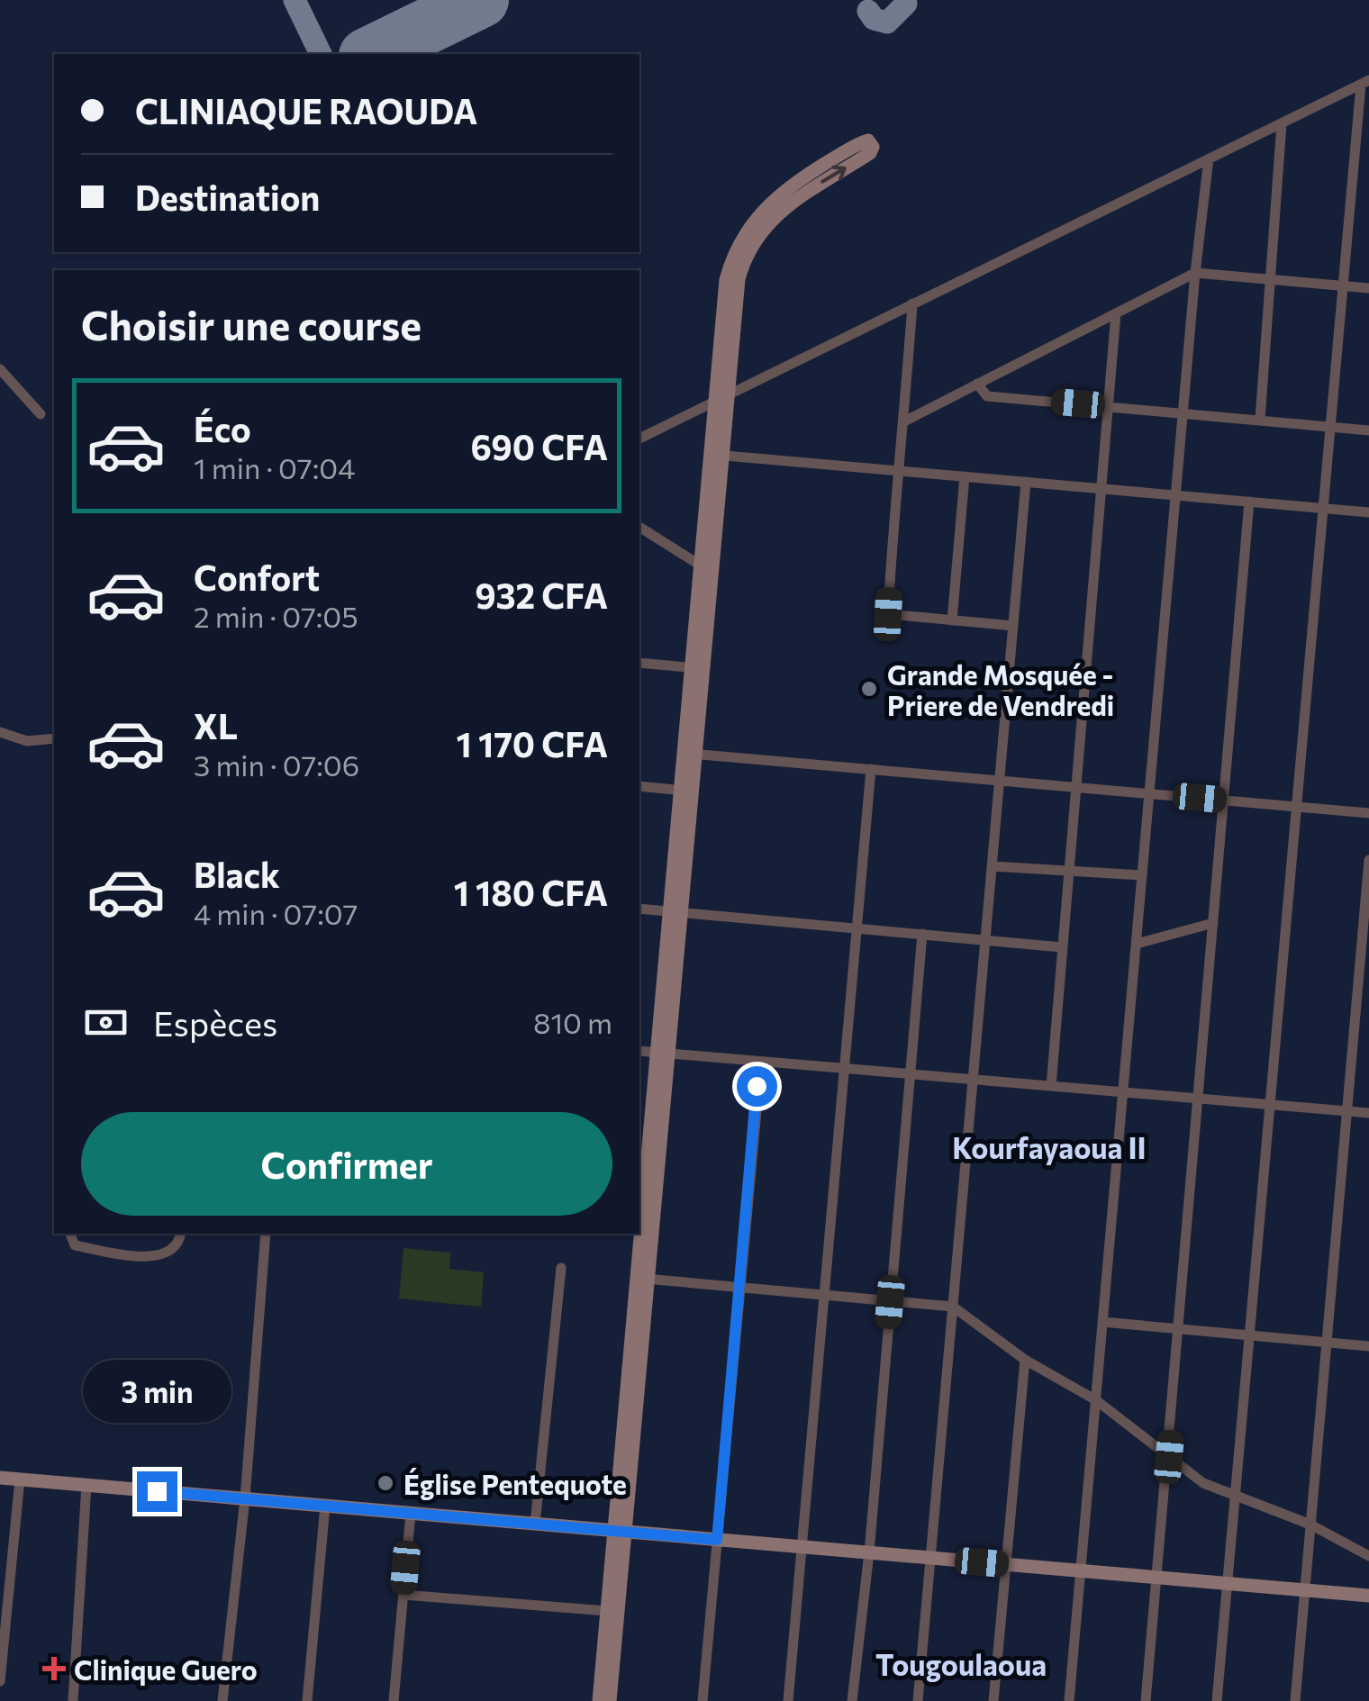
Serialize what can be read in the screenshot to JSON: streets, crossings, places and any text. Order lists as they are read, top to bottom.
{
  "districts": ["Kourfayaoua II", "Tougoulaoua"],
  "places": {
    "other": ["Grande Mosquée - Priere de Vendredi", "Église Pentequote"],
    "health": ["Clinique Guero"]
  },
  "page": {
    "banner": ["CLINIAQUE RAOUDA", "Destination"],
    "heading": "Choisir une course",
    "list": [
      {
        "name": "Éco",
        "note": "1 min · 07:04",
        "value": "690 CFA"
      },
      {
        "name": "Confort",
        "note": "2 min · 07:05",
        "value": "932 CFA"
      },
      {
        "name": "XL",
        "note": "3 min · 07:06",
        "value": "1 170 CFA"
      },
      {
        "name": "Black",
        "note": "4 min · 07:07",
        "value": "1 180 CFA"
      }
    ],
    "pay": ["Espèces", "810 m"],
    "buttons": "Confirmer",
    "bubble": "3 min"
  }
}
